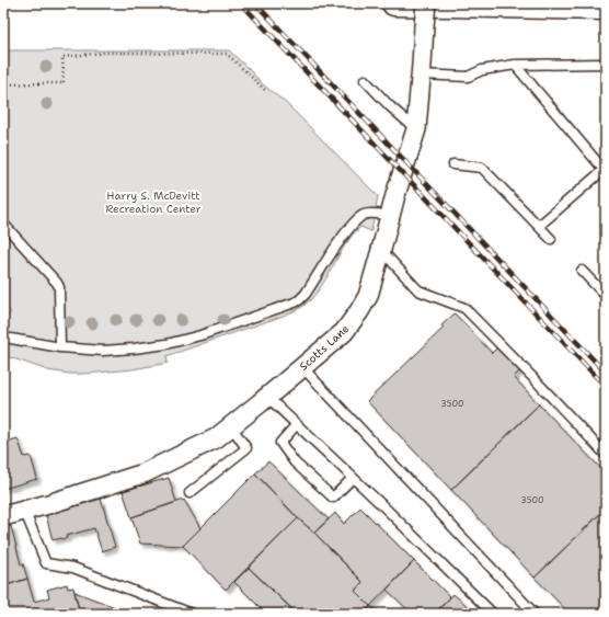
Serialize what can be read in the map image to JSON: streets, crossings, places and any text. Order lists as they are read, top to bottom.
{
  "streets": {
    "street": ["Scotts Lane"]
  },
  "parks": ["Harry S. McDevitt Recreation Center"],
  "house_numbers": ["3500", "3500"]
}
